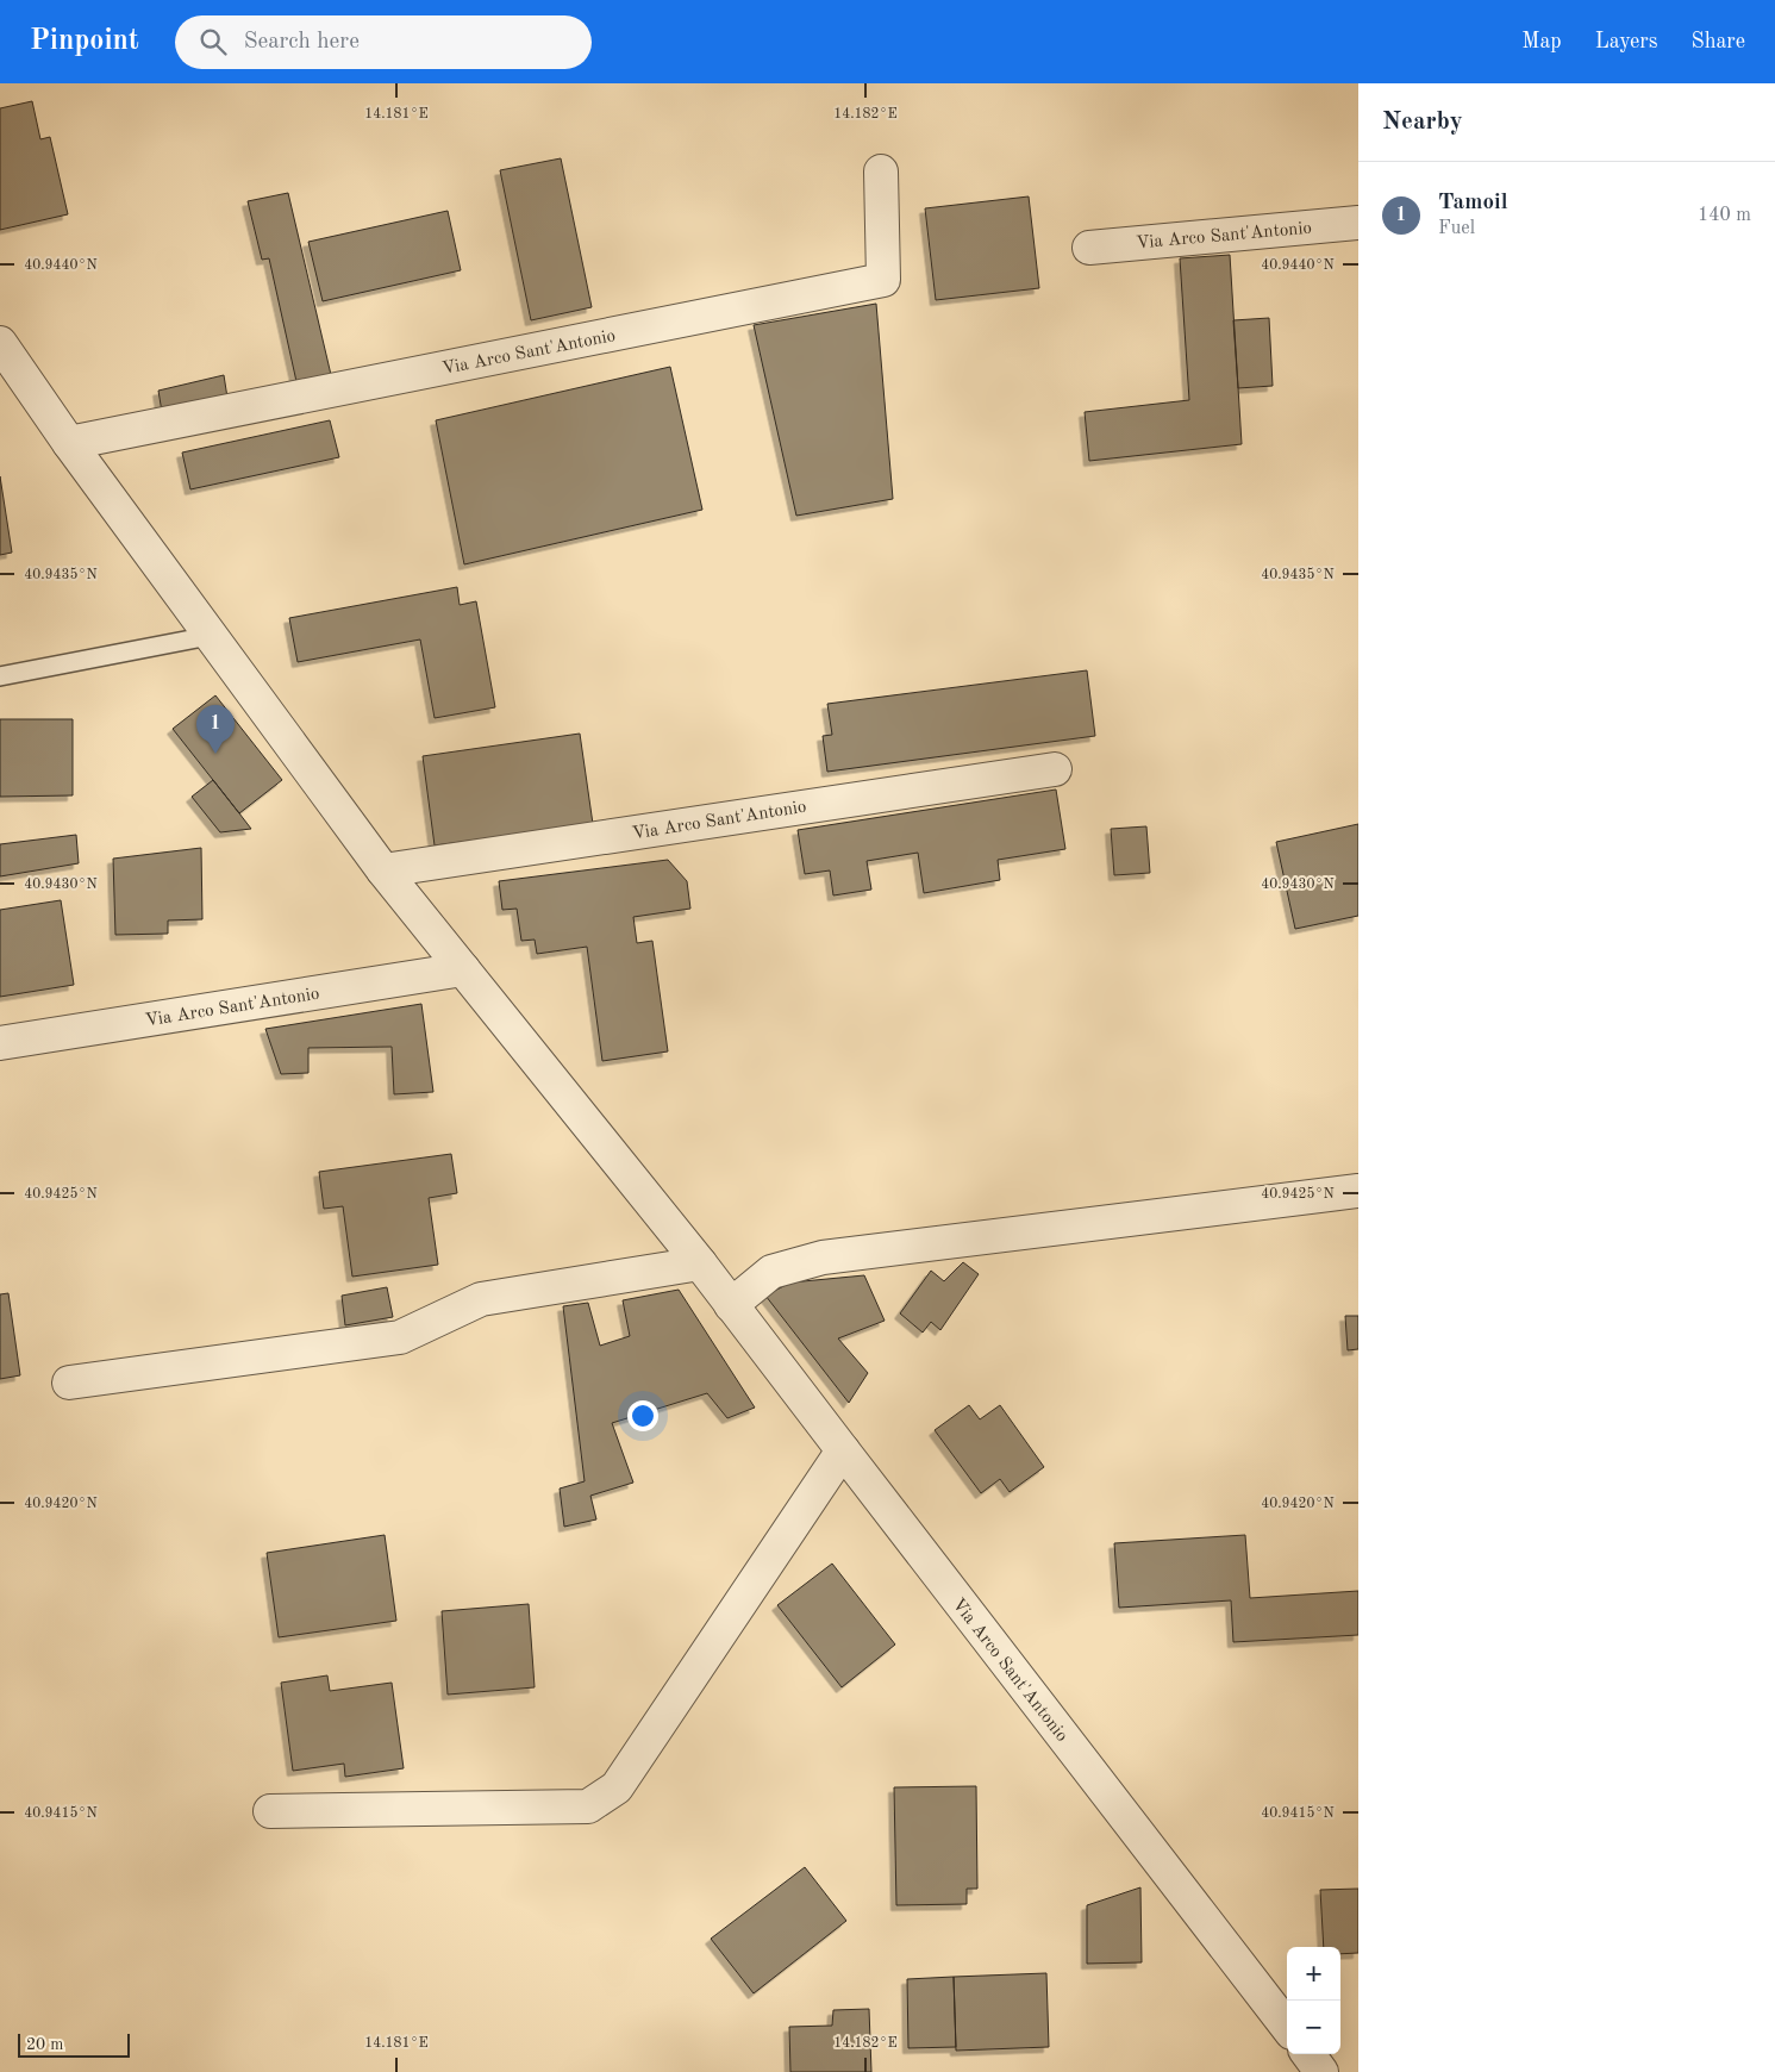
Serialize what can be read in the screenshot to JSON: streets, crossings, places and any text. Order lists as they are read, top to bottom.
{
  "streets": {
    "street": ["Via Arco Sant'Antonio"]
  },
  "scale_bar": "20 m",
  "page": {
    "header": "Pinpoint",
    "search": "Search here",
    "nav": ["Map", "Layers", "Share"],
    "heading": "Nearby",
    "list": [
      {
        "mark": "1",
        "name": "Tamoil",
        "note": "Fuel",
        "value": "140 m"
      }
    ],
    "pins": "1",
    "map_buttons": ["+", "−"],
    "scale": "20 m"
  },
  "coordinates": [
    "14.181°E",
    "14.182°E",
    "40.9440°N",
    "40.9435°N",
    "40.9430°N",
    "40.9425°N",
    "40.9420°N",
    "40.9415°N"
  ]
}
